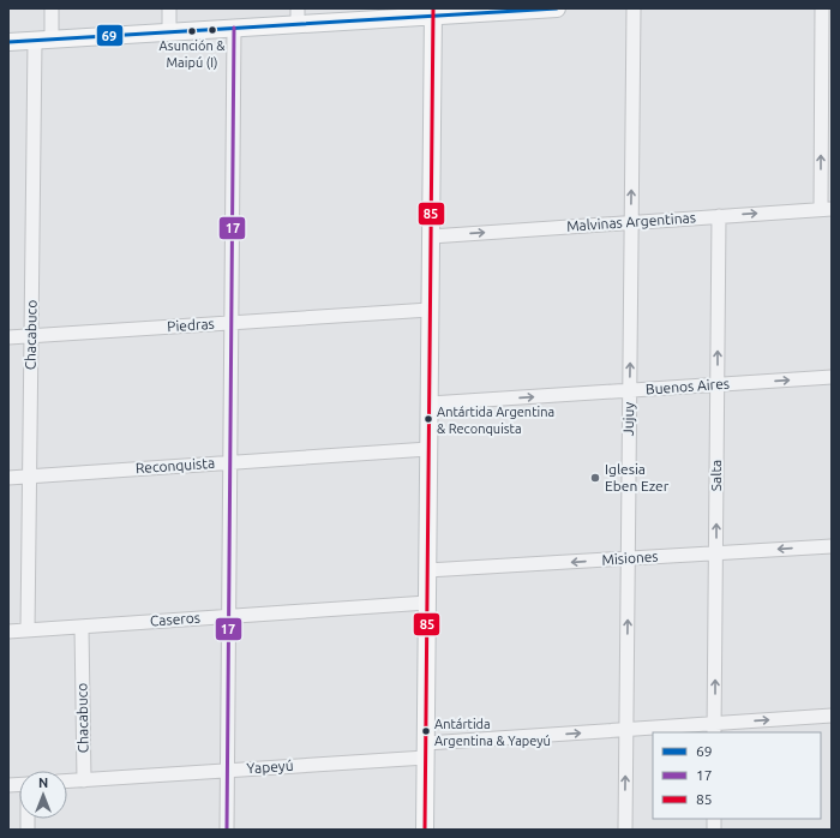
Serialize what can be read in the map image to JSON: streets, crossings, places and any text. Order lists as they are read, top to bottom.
{
  "streets": {
    "street": [
      "Malvinas Argentinas",
      "Piedras",
      "Chacabuco",
      "Buenos Aires",
      "Jujuy",
      "Reconquista",
      "Salta",
      "Misiones",
      "Caseros",
      "Yapeyú"
    ]
  },
  "crossings": [
    ["Malvinas Argentinas", "Jujuy"],
    ["Malvinas Argentinas", "Salta"],
    ["Piedras", "Chacabuco"],
    ["Chacabuco", "Reconquista"],
    ["Chacabuco", "Caseros"],
    ["Chacabuco", "Yapeyú"],
    ["Buenos Aires", "Jujuy"],
    ["Buenos Aires", "Salta"],
    ["Jujuy", "Misiones"],
    ["Jujuy", "Yapeyú"],
    ["Salta", "Misiones"],
    ["Salta", "Yapeyú"]
  ],
  "one_way": [
    "Malvinas Argentinas",
    "Buenos Aires",
    "Jujuy",
    "Salta",
    "Misiones",
    "Yapeyú"
  ],
  "places": [
    "Asunción & Maipú (I)",
    "Antártida Argentina & Reconquista",
    "Iglesia Eben Ezer",
    "Antártida Argentina & Yapeyú"
  ],
  "lines": ["transit line 69", "transit line 85", "transit line 17"],
  "legend": ["69", "17", "85"],
  "north": "top"
}
